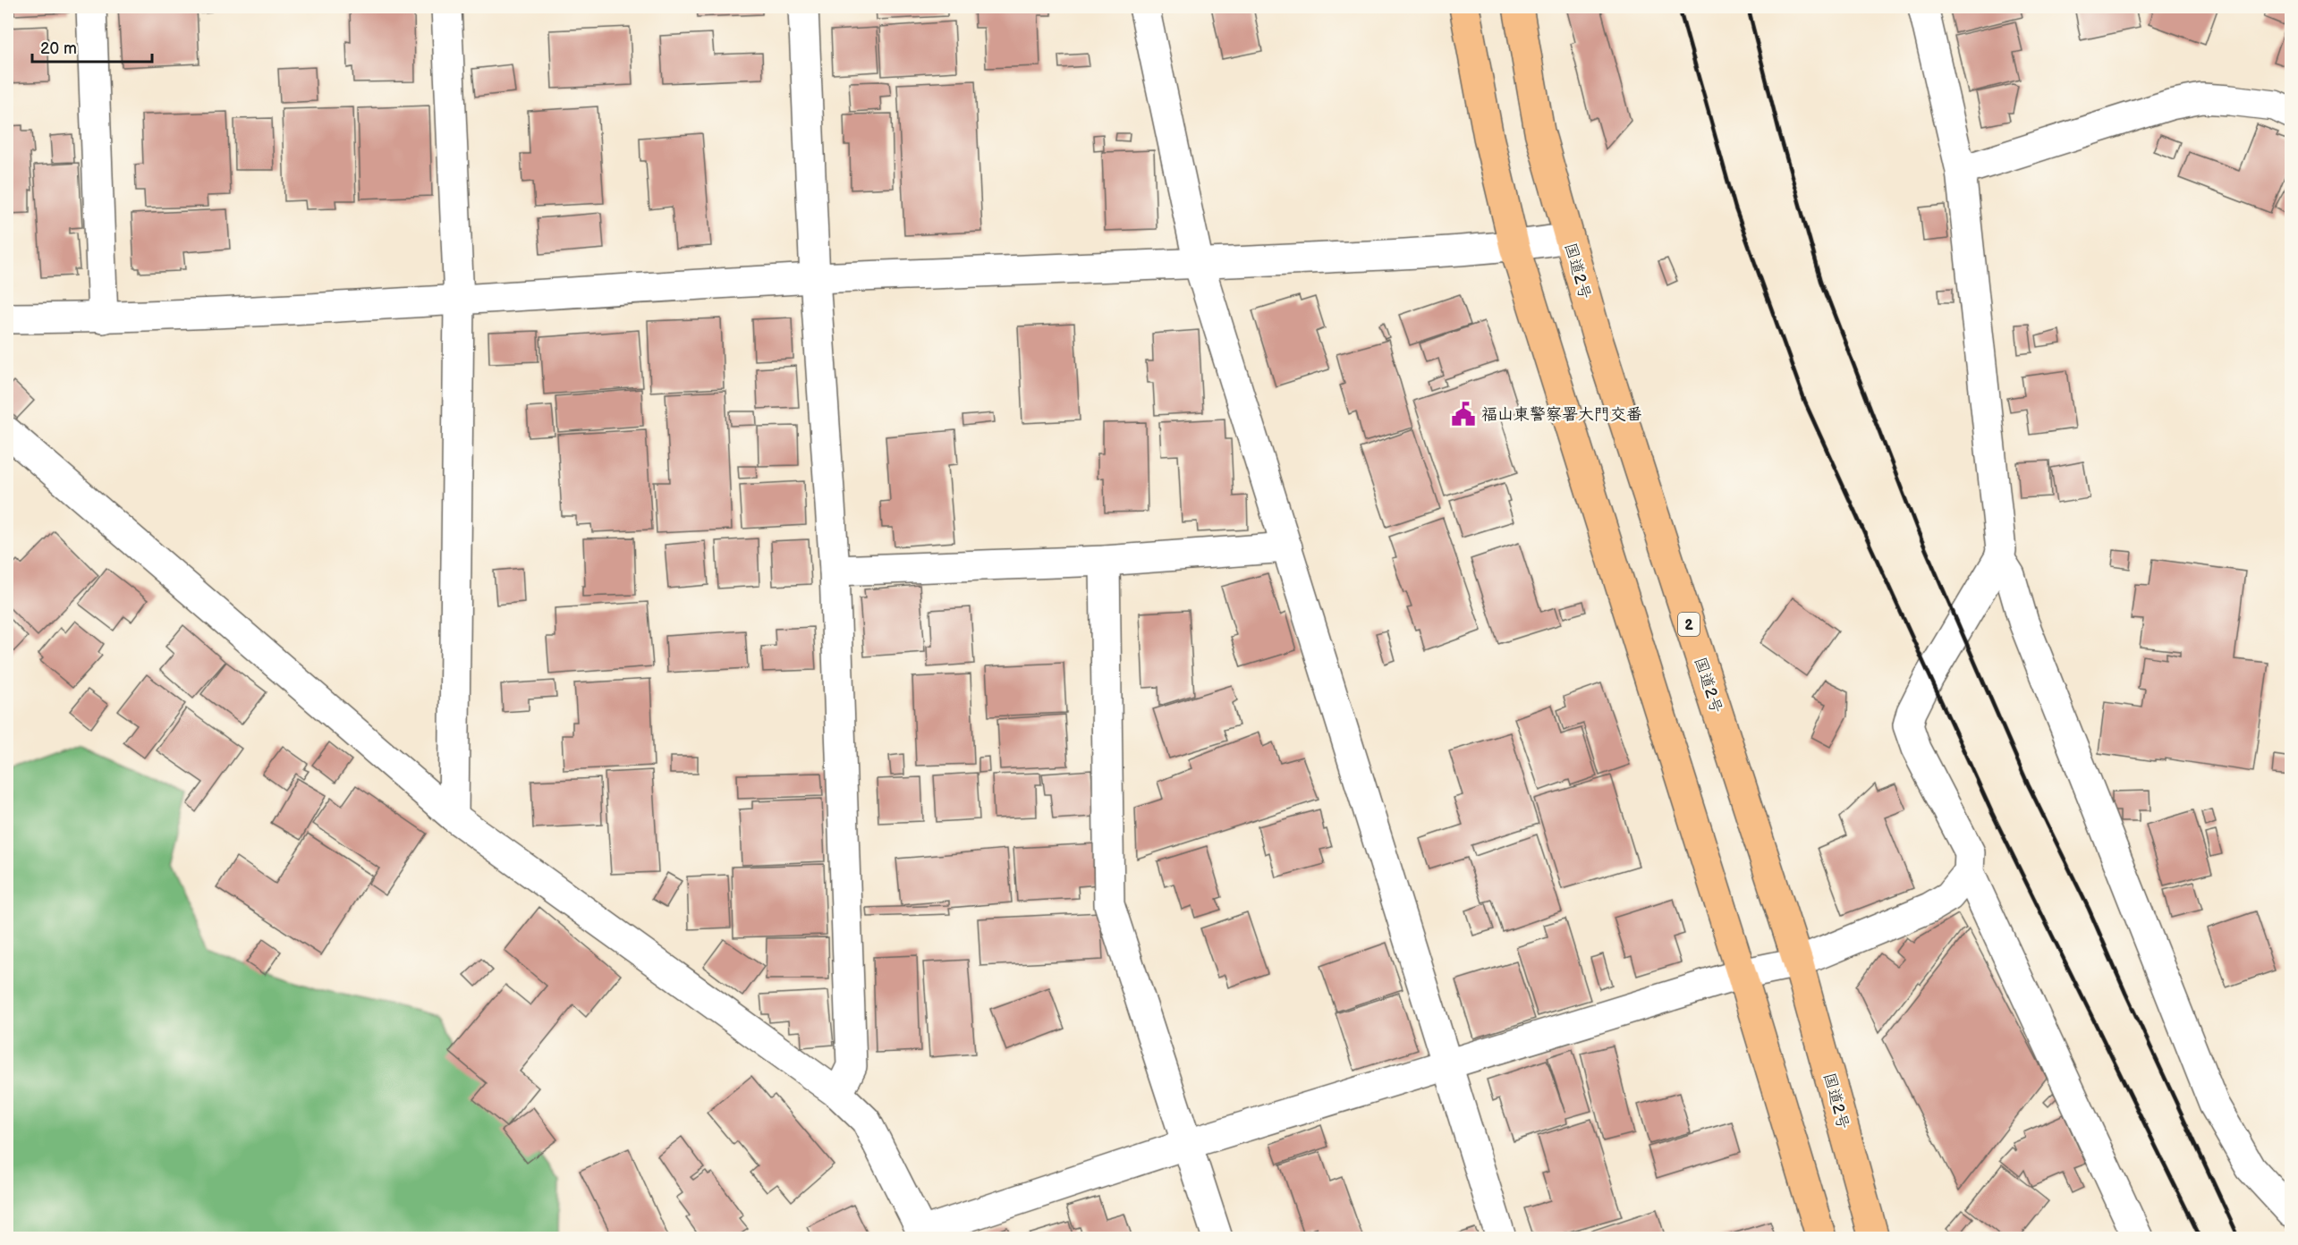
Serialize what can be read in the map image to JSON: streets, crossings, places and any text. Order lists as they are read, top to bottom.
{
  "streets": {
    "highway": ["国道2号", "2"]
  },
  "places": {
    "public building": ["福山東警察署大門交番"]
  },
  "scale_bar": "20 m"
}
